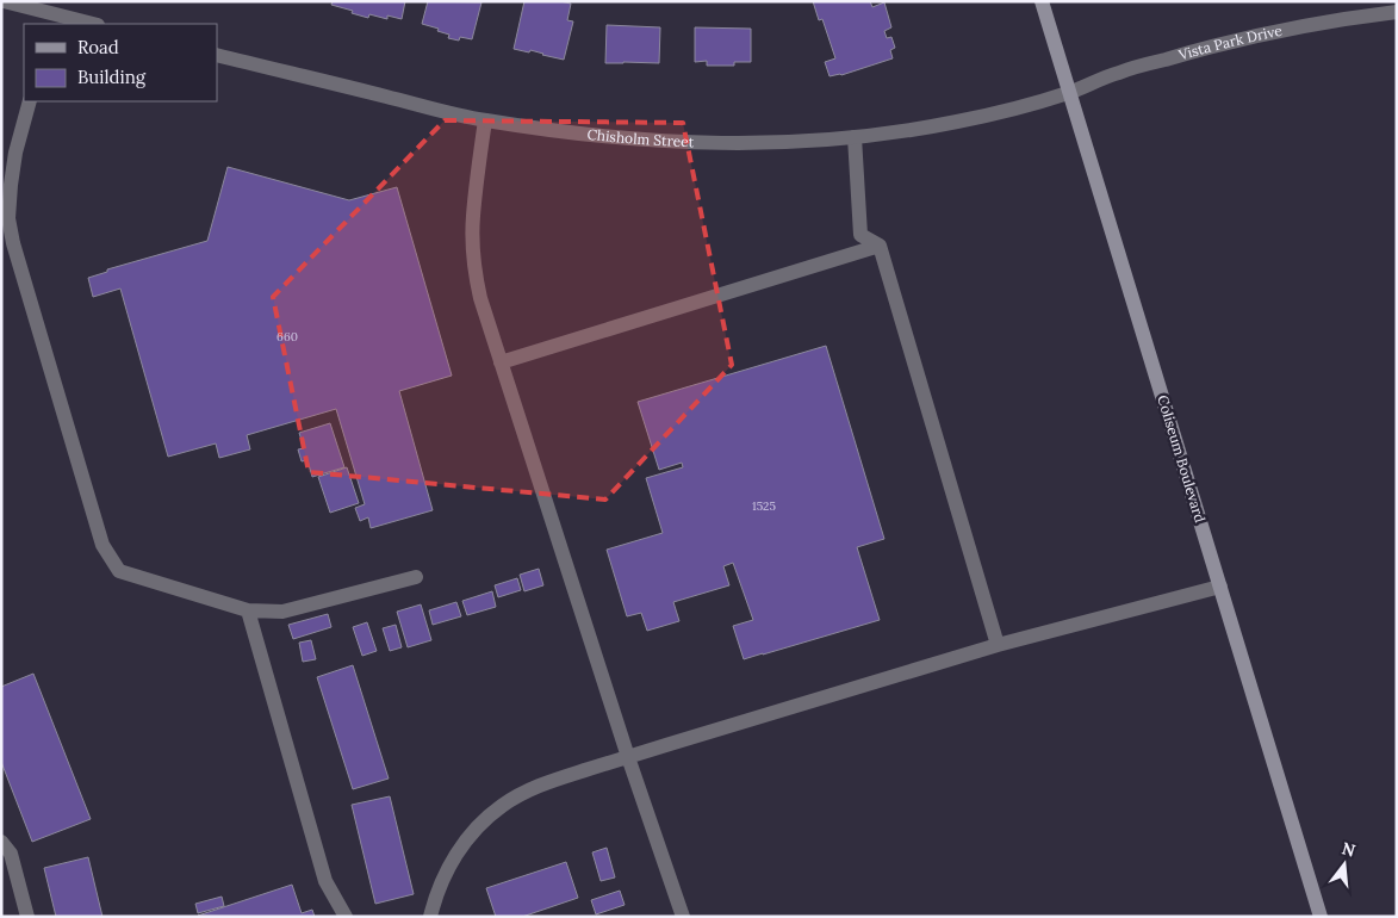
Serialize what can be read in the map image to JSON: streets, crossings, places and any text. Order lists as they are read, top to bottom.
{
  "streets": {
    "main road": ["Coliseum Boulevard"],
    "street": ["Vista Park Drive", "Chisholm Street"]
  },
  "crossings": [
    ["Vista Park Drive", "Chisholm Street"],
    ["Vista Park Drive", "Coliseum Boulevard"],
    ["Chisholm Street", "Coliseum Boulevard"]
  ],
  "house_numbers": ["660", "1525"],
  "legend": ["Road", "Building"],
  "north": "top"
}
